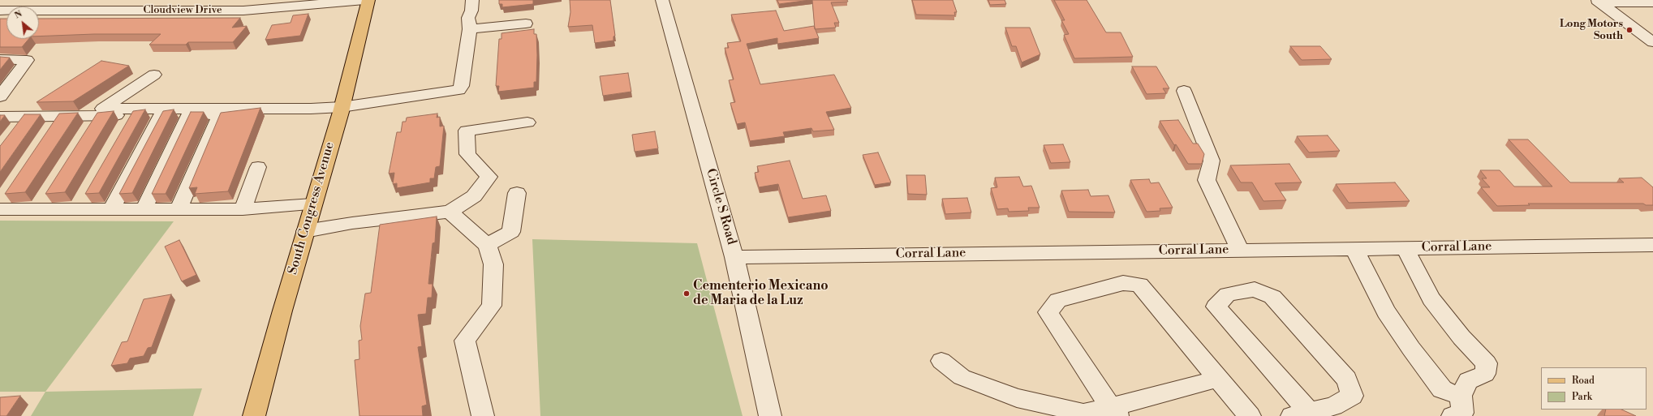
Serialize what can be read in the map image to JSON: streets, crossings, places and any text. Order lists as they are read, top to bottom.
{
  "streets": {
    "main road": ["South Congress Avenue"],
    "street": ["Cloudview Drive", "Circle S Road", "Corral Lane"]
  },
  "crossings": [
    ["Circle S Road", "Corral Lane"]
  ],
  "places": ["Long Motors South", "Cementerio Mexicano de Maria de la Luz"],
  "legend": ["Road", "Park"],
  "north": "top left"
}
